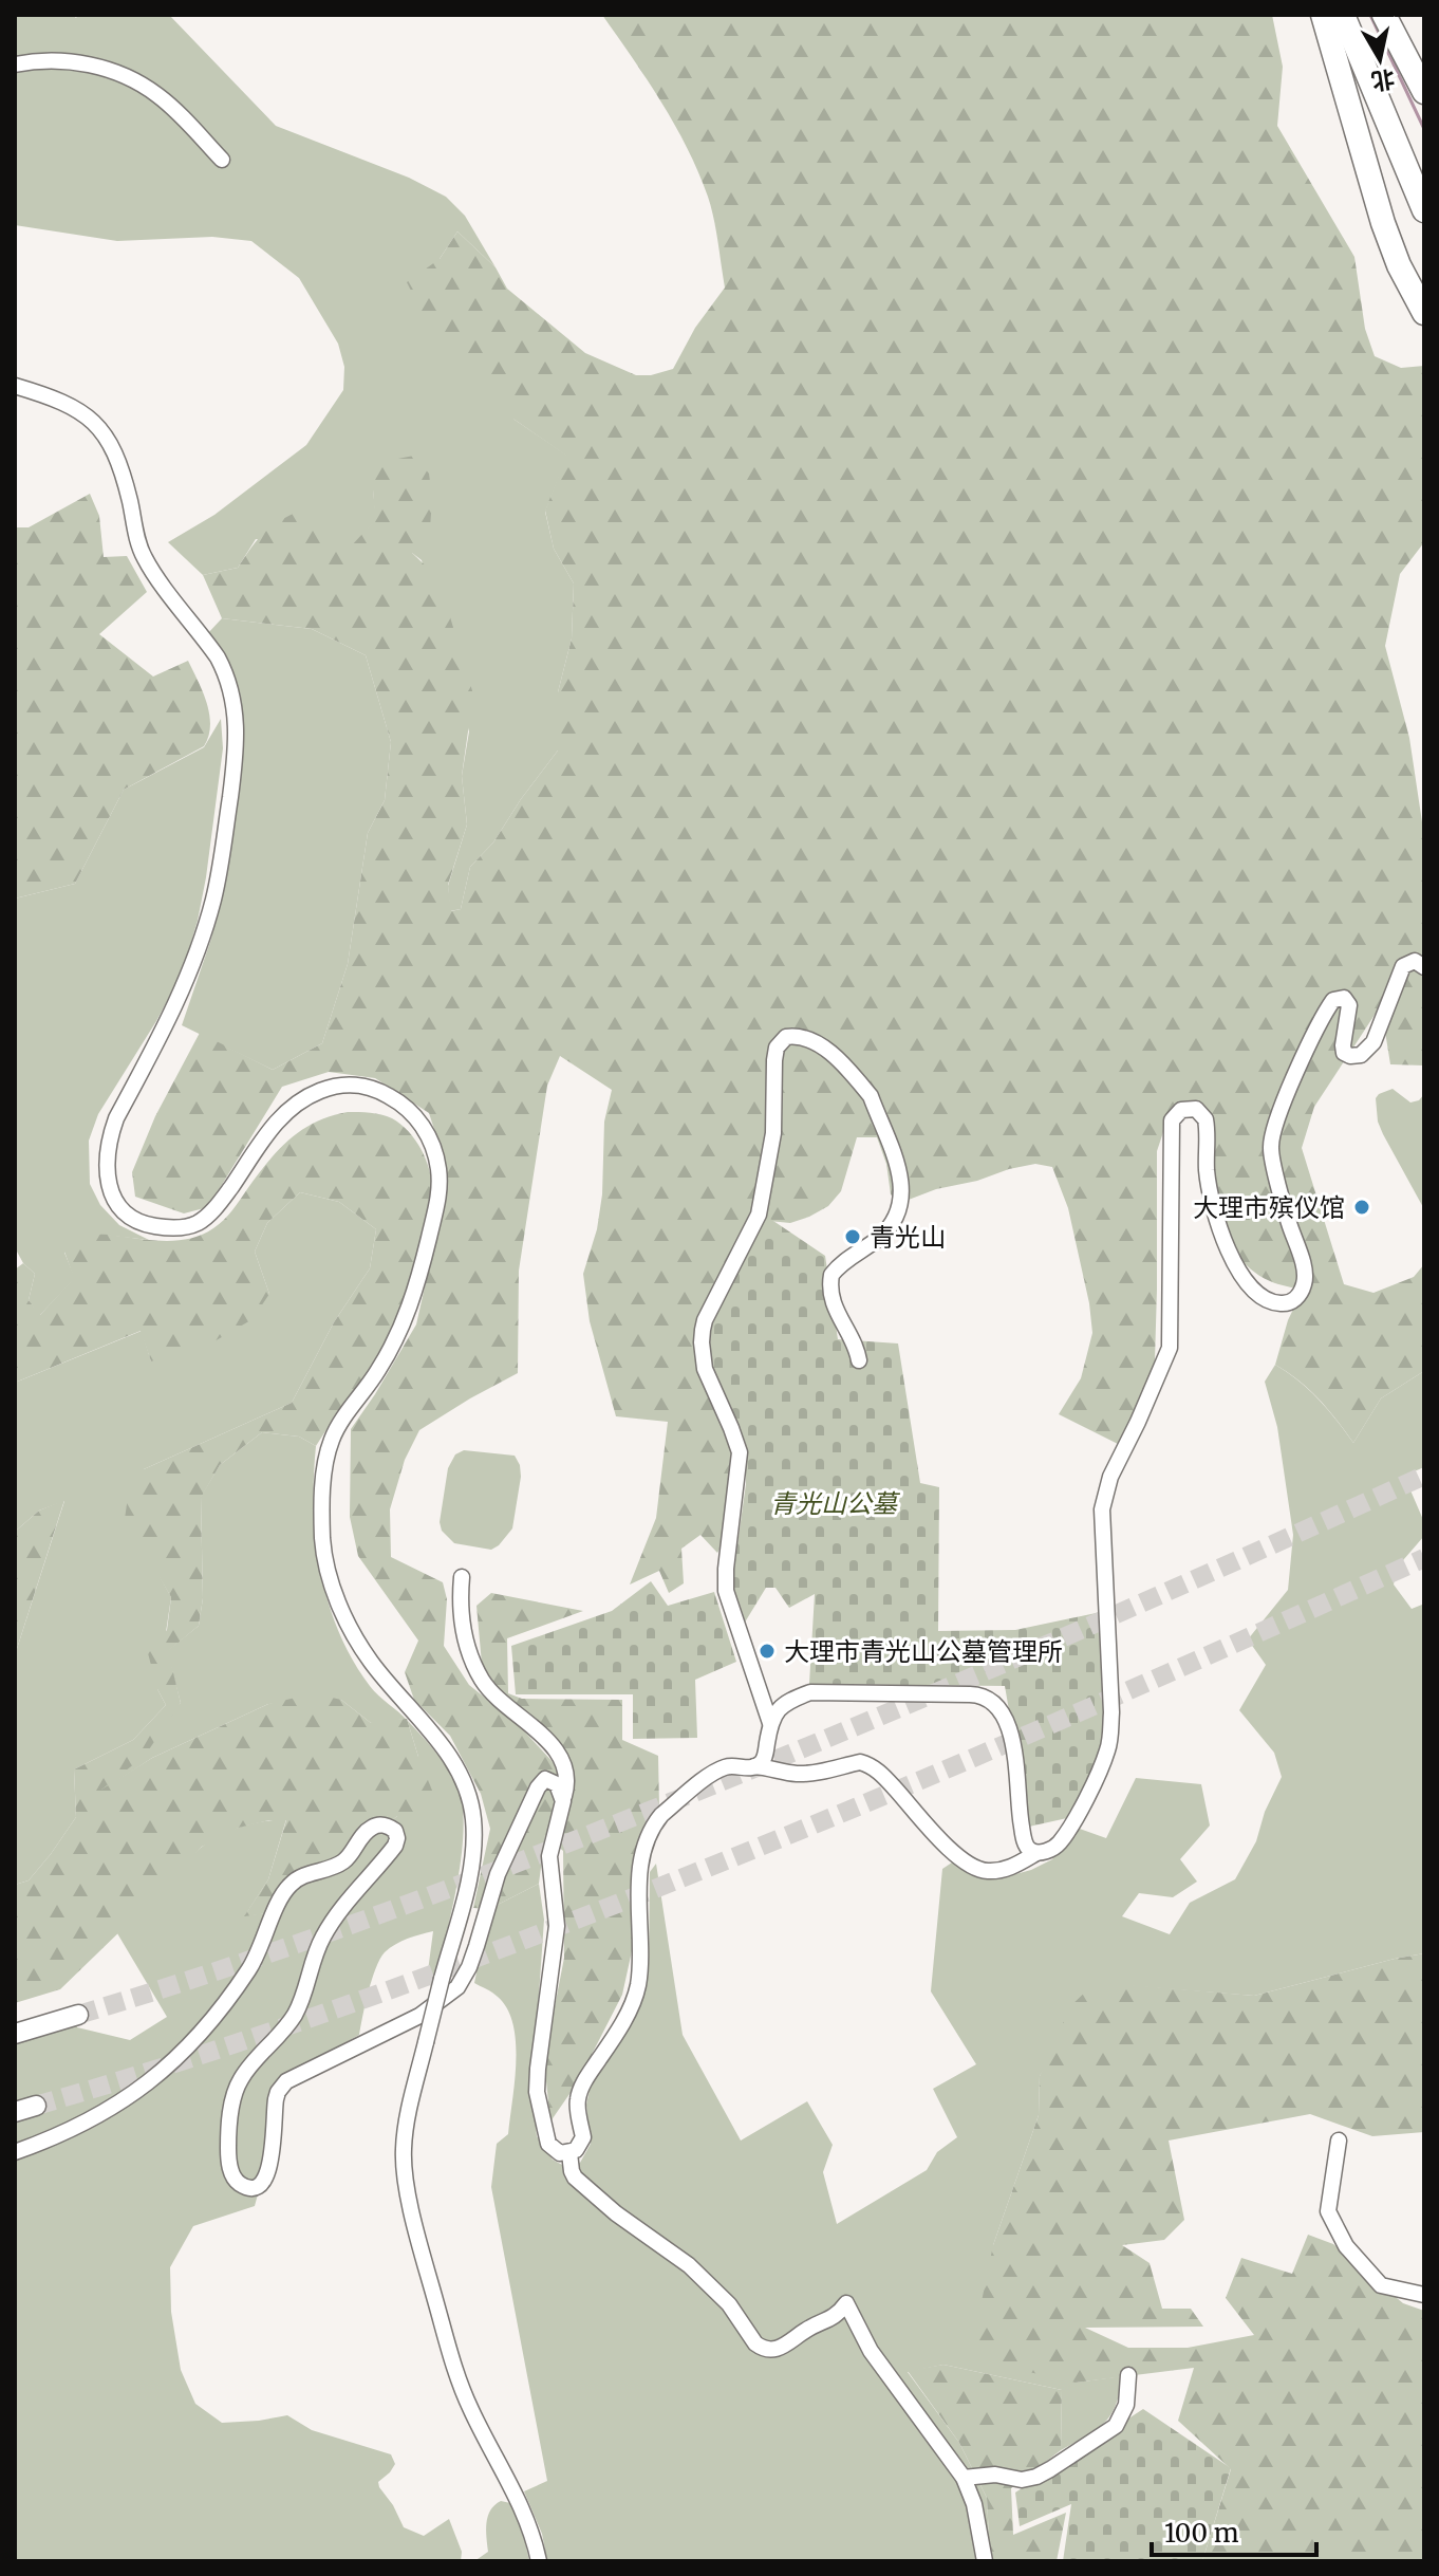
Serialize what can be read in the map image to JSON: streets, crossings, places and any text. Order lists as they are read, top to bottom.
{
  "parks": ["青光山公墓"],
  "places": ["大理市殡仪馆", "青光山", "大理市青光山公墓管理所"],
  "scale_bar": "100 m",
  "north": "bottom"
}
